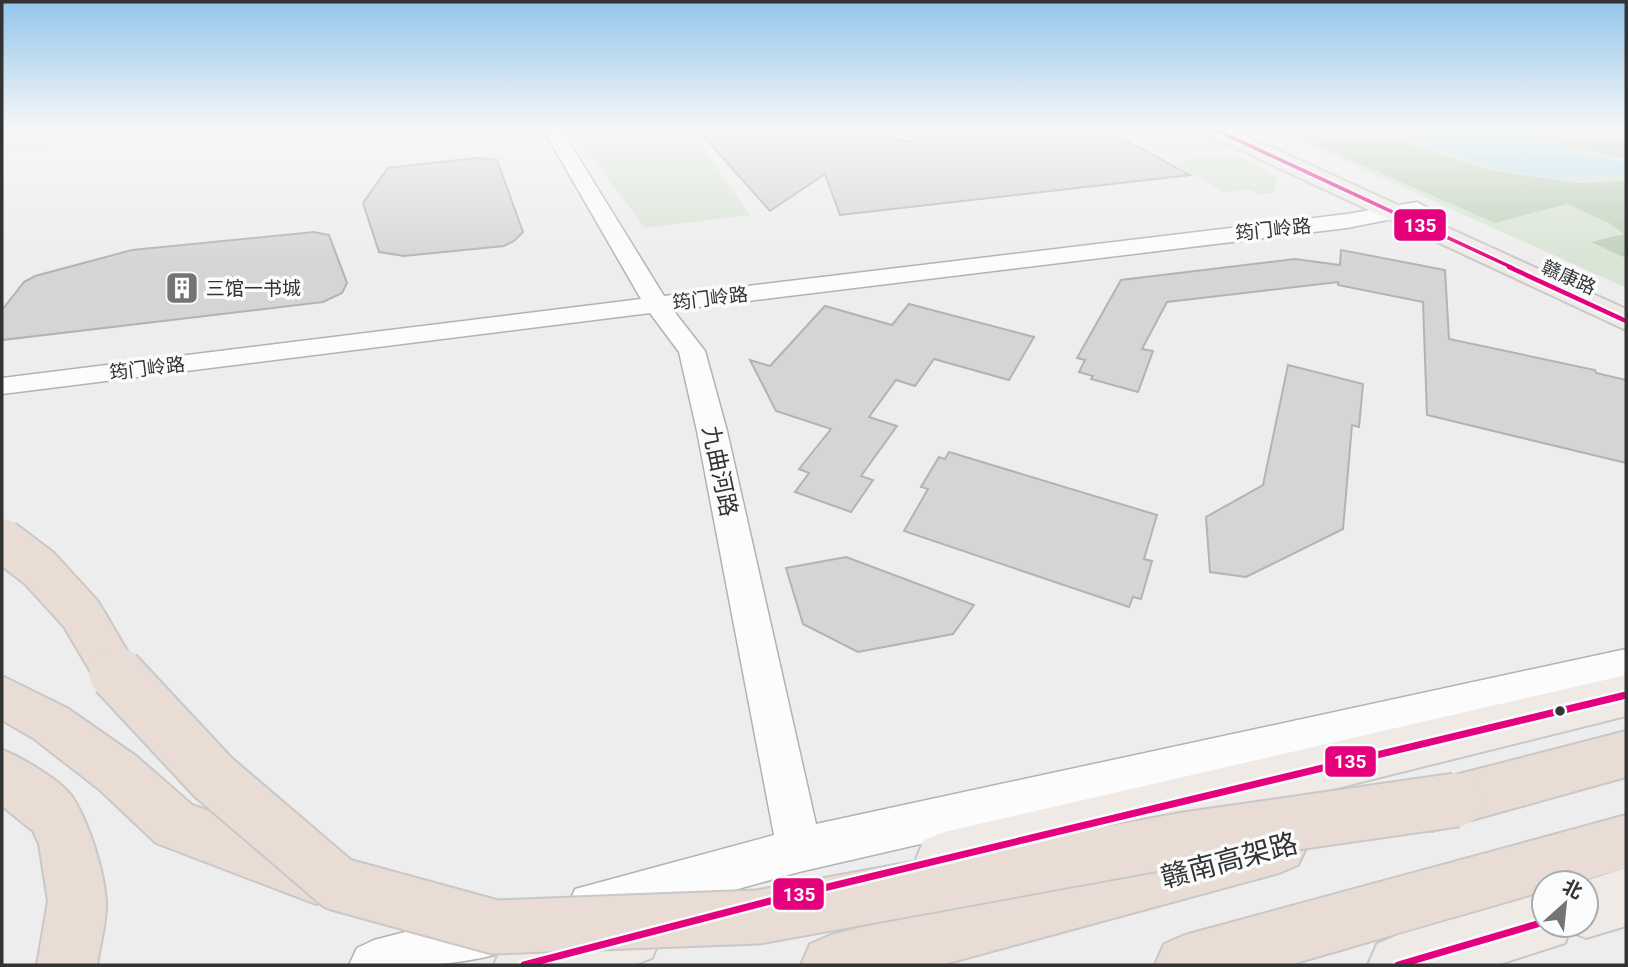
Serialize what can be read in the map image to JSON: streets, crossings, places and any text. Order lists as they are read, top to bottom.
{
  "streets": {
    "highway": ["赣南高架路"],
    "main road": ["赣康路"],
    "street": ["筠门岭路", "九曲河路"]
  },
  "crossings": [
    ["筠门岭路", "赣康路"],
    ["筠门岭路", "九曲河路"]
  ],
  "places": {
    "building": ["三馆一书城"]
  },
  "lines": ["transit line 135"],
  "north": "top right"
}
